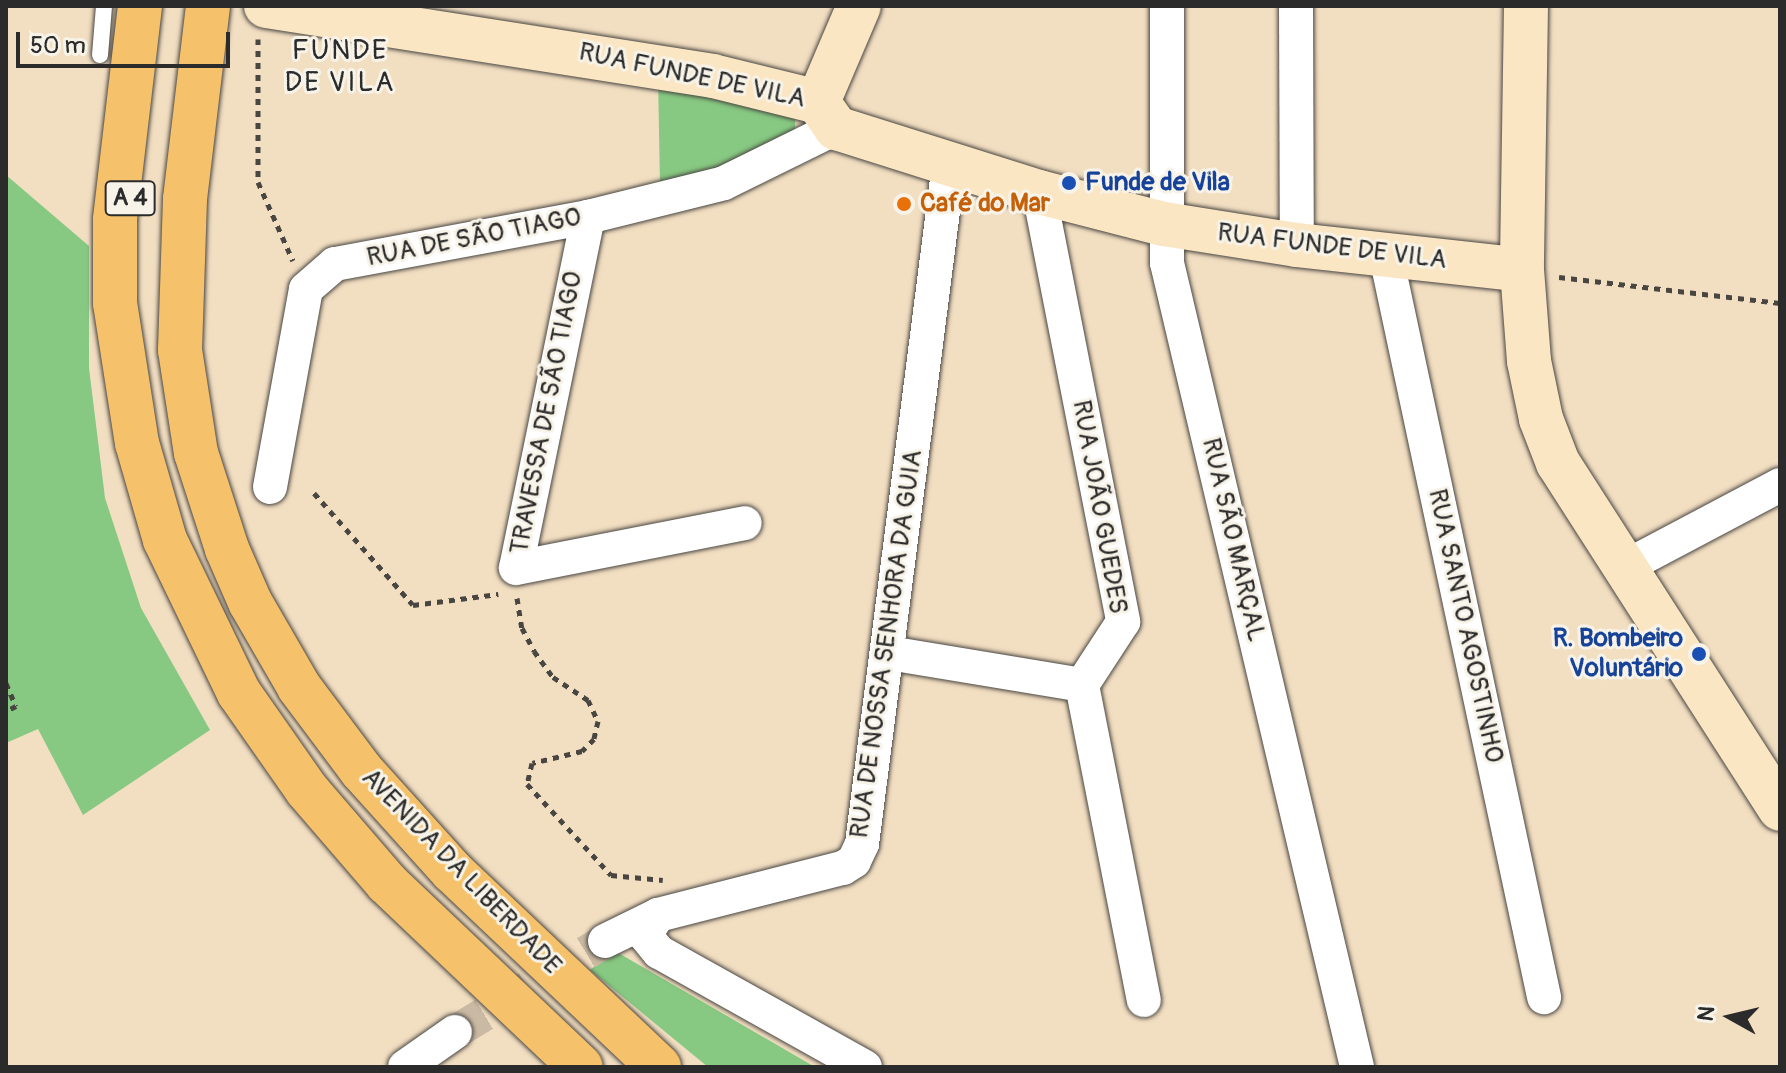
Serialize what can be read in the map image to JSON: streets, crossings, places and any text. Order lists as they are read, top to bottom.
{
  "streets": {
    "highway": ["A 4", "AVENIDA DA LIBERDADE"],
    "street": [
      "RUA FUNDE DE VILA",
      "RUA DE SÃO TIAGO",
      "TRAVESSA DE SÃO TIAGO",
      "RUA JOÃO GUEDES",
      "RUA SÃO MARÇAL",
      "RUA SANTO AGOSTINHO",
      "RUA DE NOSSA SENHORA DA GUIA"
    ]
  },
  "crossings": [
    ["RUA FUNDE DE VILA", "RUA DE SÃO TIAGO"],
    ["RUA FUNDE DE VILA", "RUA JOÃO GUEDES"],
    ["RUA FUNDE DE VILA", "RUA SÃO MARÇAL"],
    ["RUA FUNDE DE VILA", "RUA SANTO AGOSTINHO"],
    ["RUA FUNDE DE VILA", "RUA DE NOSSA SENHORA DA GUIA"],
    ["A 4", "AVENIDA DA LIBERDADE"],
    ["RUA DE SÃO TIAGO", "TRAVESSA DE SÃO TIAGO"]
  ],
  "districts": ["FUNDE DE VILA"],
  "places": ["Funde de Vila", "Café do Mar", "R. Bombeiro Voluntário"],
  "scale_bar": "50 m",
  "north": "left"
}
